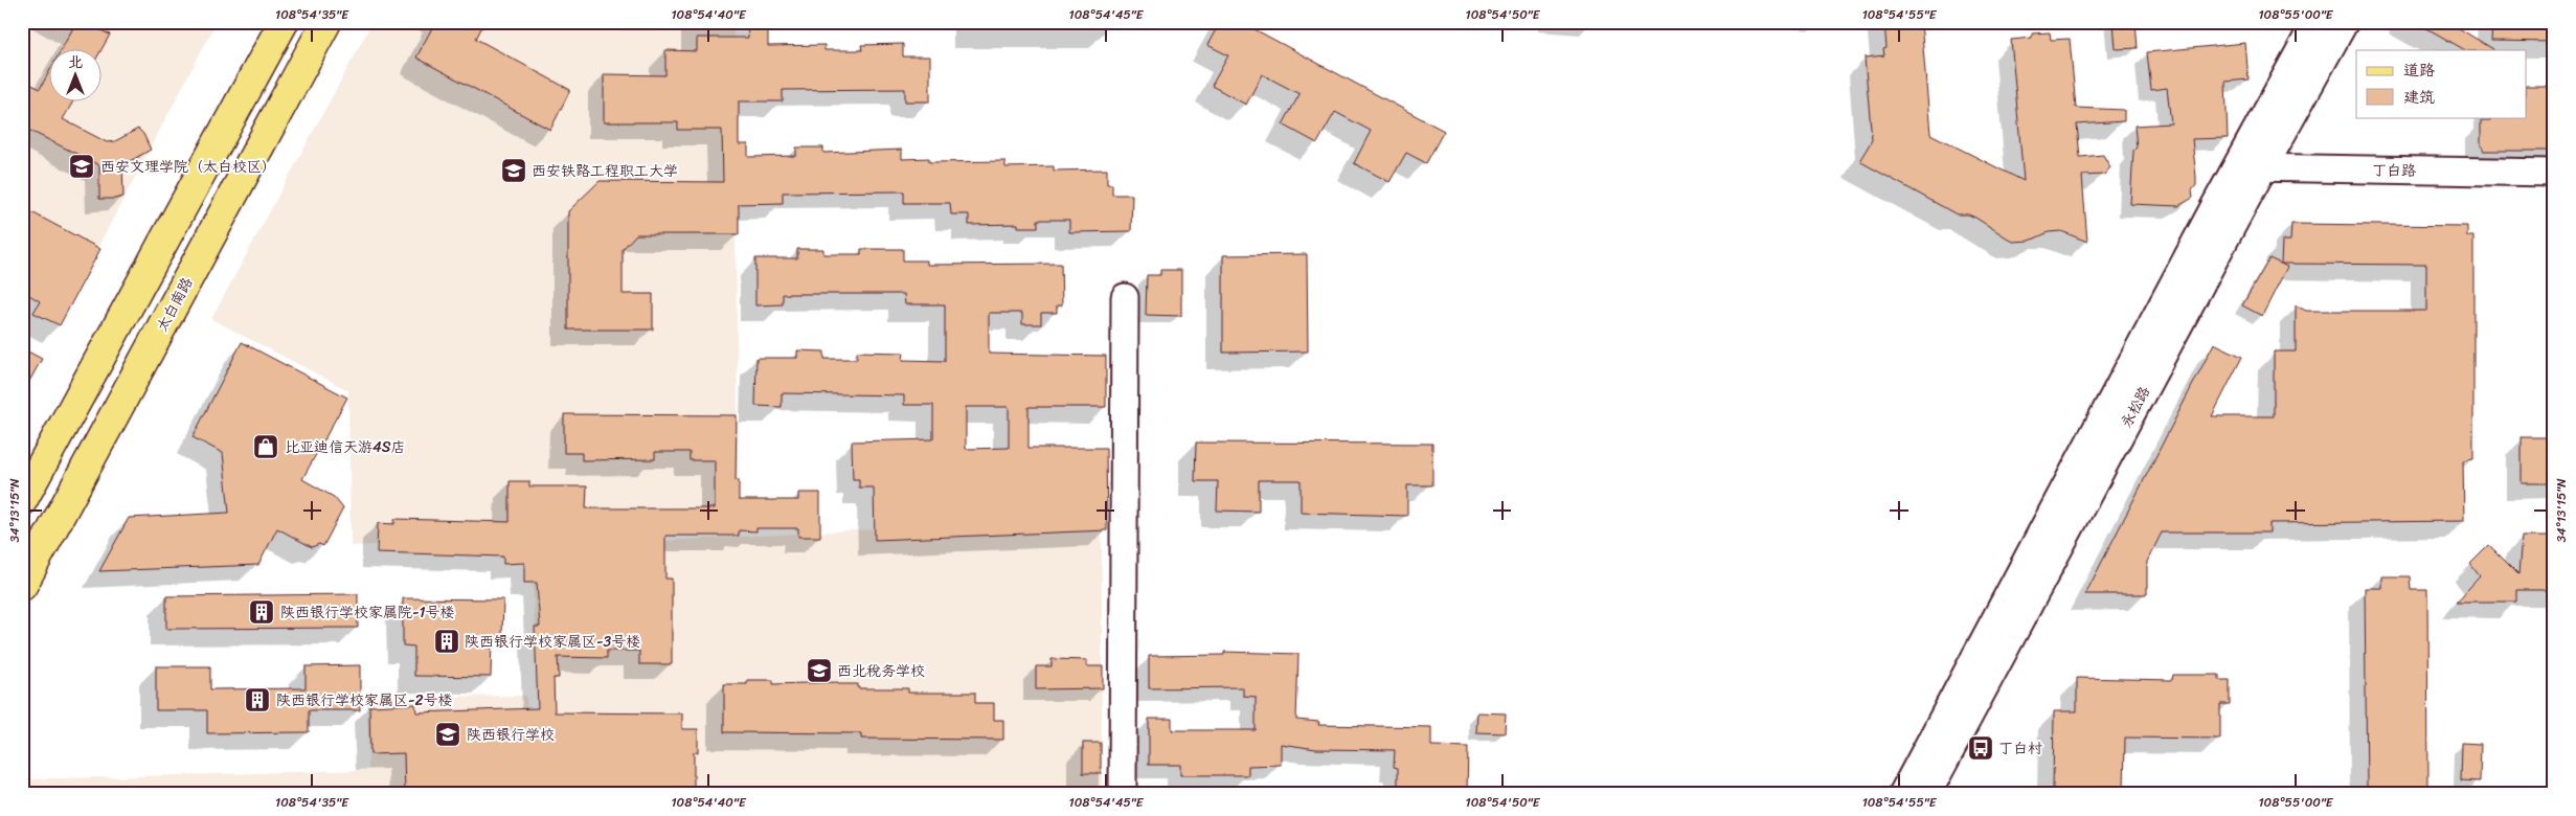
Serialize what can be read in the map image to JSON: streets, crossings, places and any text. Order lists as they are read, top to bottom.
{
  "streets": {
    "main road": ["太白南路"],
    "street": ["丁白路", "永松路"]
  },
  "crossings": [
    ["丁白路", "永松路"]
  ],
  "places": {
    "school or university": [
      "西安文理学院（太白校区）",
      "西安铁路工程职工大学",
      "西北税务学校",
      "陕西银行学校"
    ],
    "shop": ["比亚迪信天游4S店"],
    "building": ["陕西银行学校家属院-1号楼", "陕西银行学校家属区-3号楼", "陕西银行学校家属区-2号楼"],
    "bus stop": ["丁白村"]
  },
  "legend": ["道路", "建筑"],
  "north": "top",
  "coordinates": [
    "108°54'35\"E",
    "108°54'40\"E",
    "108°54'45\"E",
    "108°54'50\"E",
    "108°54'55\"E",
    "108°55'00\"E",
    "34°13'15\"N"
  ]
}
